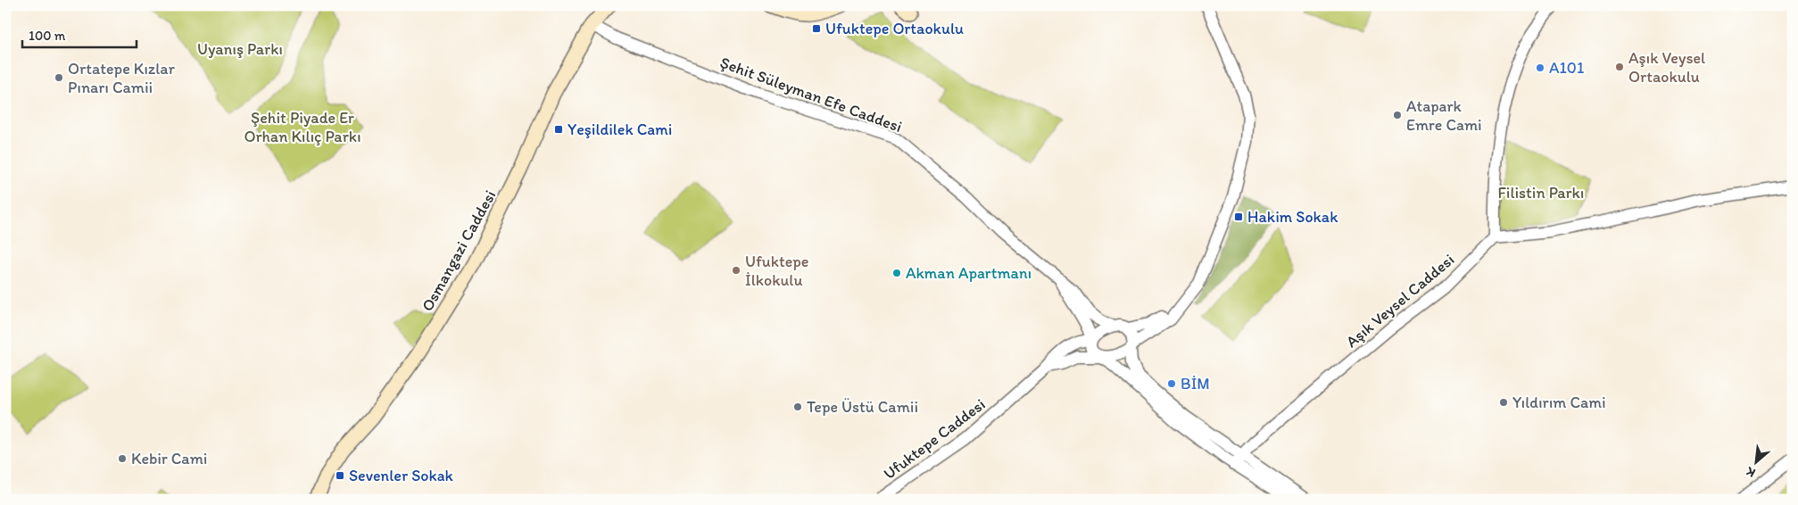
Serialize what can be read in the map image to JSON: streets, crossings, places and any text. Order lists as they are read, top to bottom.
{
  "streets": {
    "main road": ["Osmangazi Caddesi"],
    "street": ["Şehit Süleyman Efe Caddesi", "Aşık Veysel Caddesi", "Ufuktepe Caddesi"]
  },
  "crossings": [
    ["Şehit Süleyman Efe Caddesi", "Osmangazi Caddesi"],
    ["Şehit Süleyman Efe Caddesi", "Ufuktepe Caddesi"]
  ],
  "parks": ["Uyanış Parkı", "Şehit Piyade Er Orhan Kılıç Parkı", "Filistin Parkı"],
  "places": {
    "transit": [
      "Ufuktepe Ortaokulu",
      "Yeşildilek Cami",
      "Hakim Sokak",
      "Sevenler Sokak"
    ],
    "other": [
      "Aşık Veysel Ortaokulu",
      "A101",
      "Ortatepe Kızlar Pınarı Camii",
      "Atapark Emre Cami",
      "Ufuktepe İlkokulu",
      "Akman Apartmanı",
      "BİM",
      "Yıldırım Cami",
      "Tepe Üstü Camii",
      "Kebir Cami"
    ]
  },
  "scale_bar": "100 m",
  "north": "bottom left"
}
